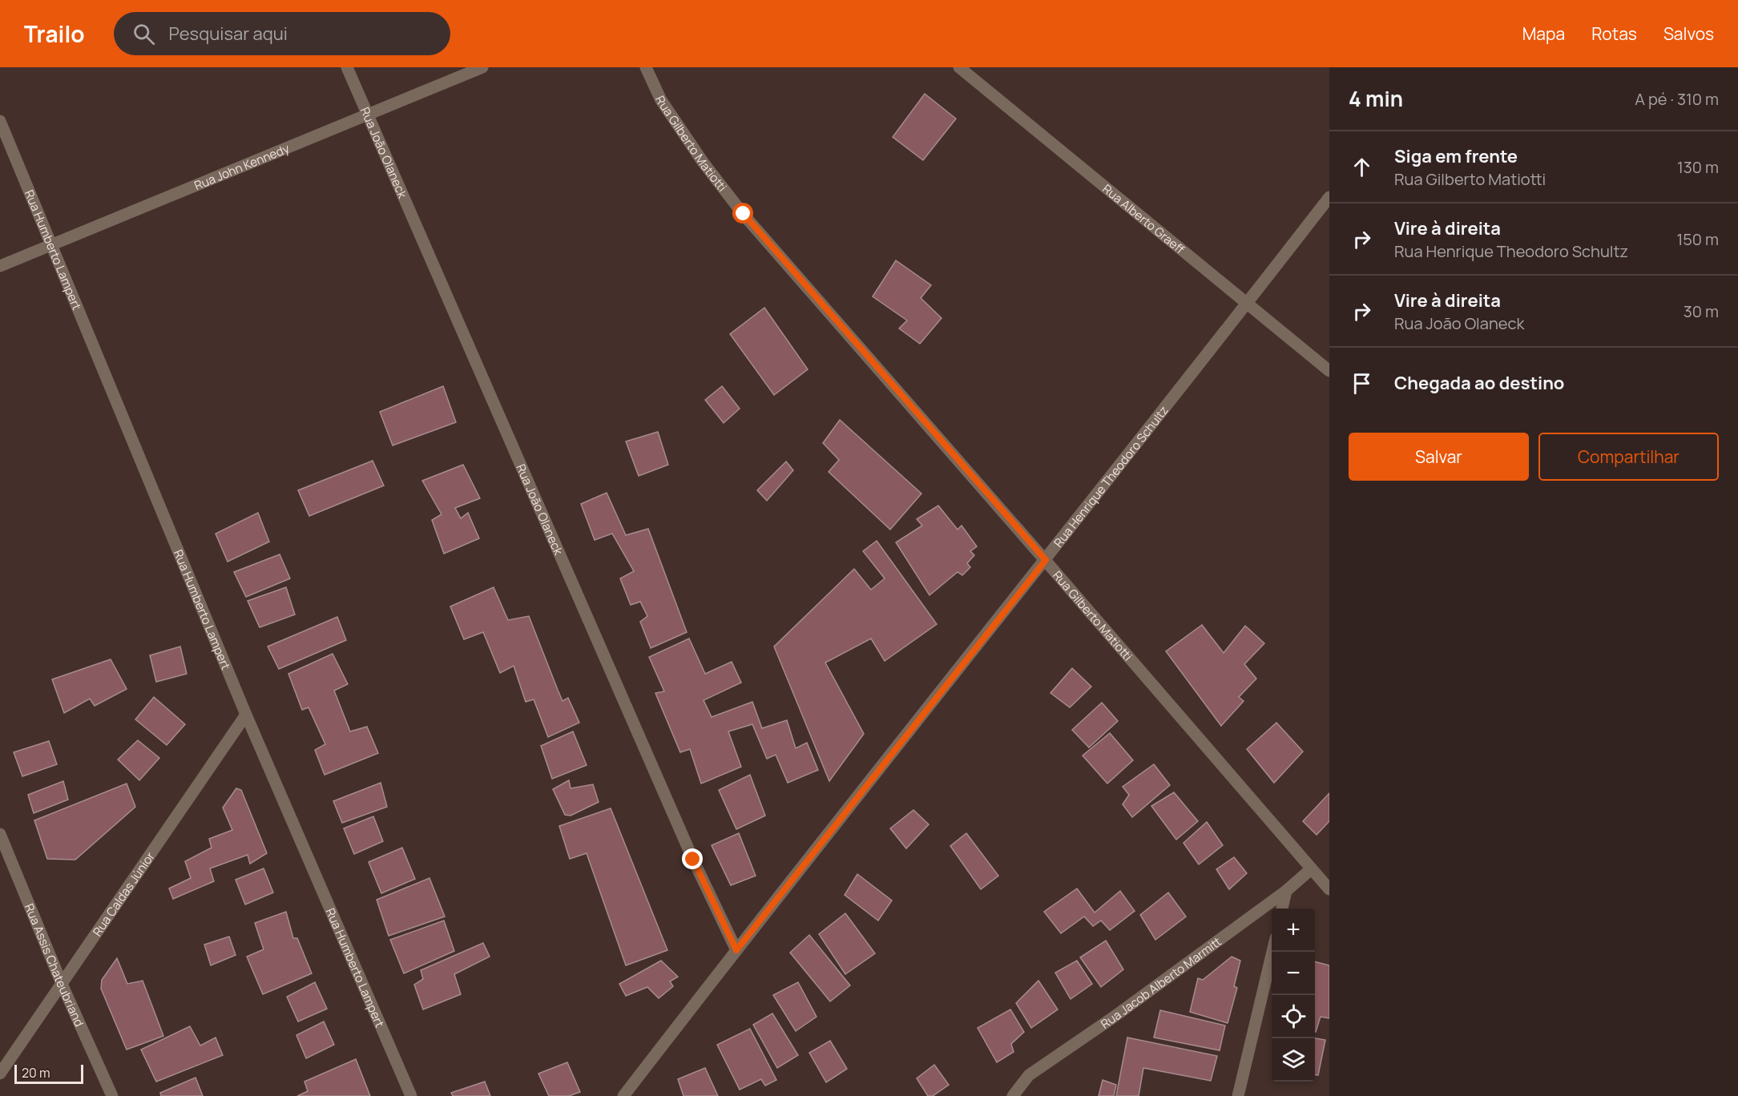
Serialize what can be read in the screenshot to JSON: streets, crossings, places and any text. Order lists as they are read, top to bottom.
{
  "streets": {
    "street": [
      "Rua Gilberto Matiotti",
      "Rua João Olaneck",
      "Rua John Kennedy",
      "Rua Alberto Graeff",
      "Rua Humberto Lampert",
      "Rua Henrique Theodoro Schultz",
      "Rua Caldas Júnior",
      "Rua Assis Chateubriand",
      "Rua Jacob Alberto Marmitt"
    ]
  },
  "crossings": [
    ["Rua Gilberto Matiotti", "Rua Henrique Theodoro Schultz"],
    ["Rua Gilberto Matiotti", "Rua Jacob Alberto Marmitt"],
    ["Rua João Olaneck", "Rua John Kennedy"],
    ["Rua João Olaneck", "Rua Henrique Theodoro Schultz"],
    ["Rua John Kennedy", "Rua Humberto Lampert"],
    ["Rua Alberto Graeff", "Rua Henrique Theodoro Schultz"],
    ["Rua Humberto Lampert", "Rua Caldas Júnior"],
    ["Rua Caldas Júnior", "Rua Assis Chateubriand"]
  ],
  "scale_bar": "20 m",
  "page": {
    "header": "Trailo",
    "search": "Pesquisar aqui",
    "nav": ["Mapa", "Rotas", "Salvos"],
    "heading": ["4 min", "A pé · 310 m"],
    "list": [
      ["Siga em frente", "Rua Gilberto Matiotti", "130 m"],
      ["Vire à direita", "Rua Henrique Theodoro Schultz", "150 m"],
      ["Vire à direita", "Rua João Olaneck", "30 m"],
      "Chegada ao destino"
    ],
    "buttons": ["Salvar", "Compartilhar"],
    "map_buttons": ["+", "−"],
    "scale": "20 m"
  }
}
